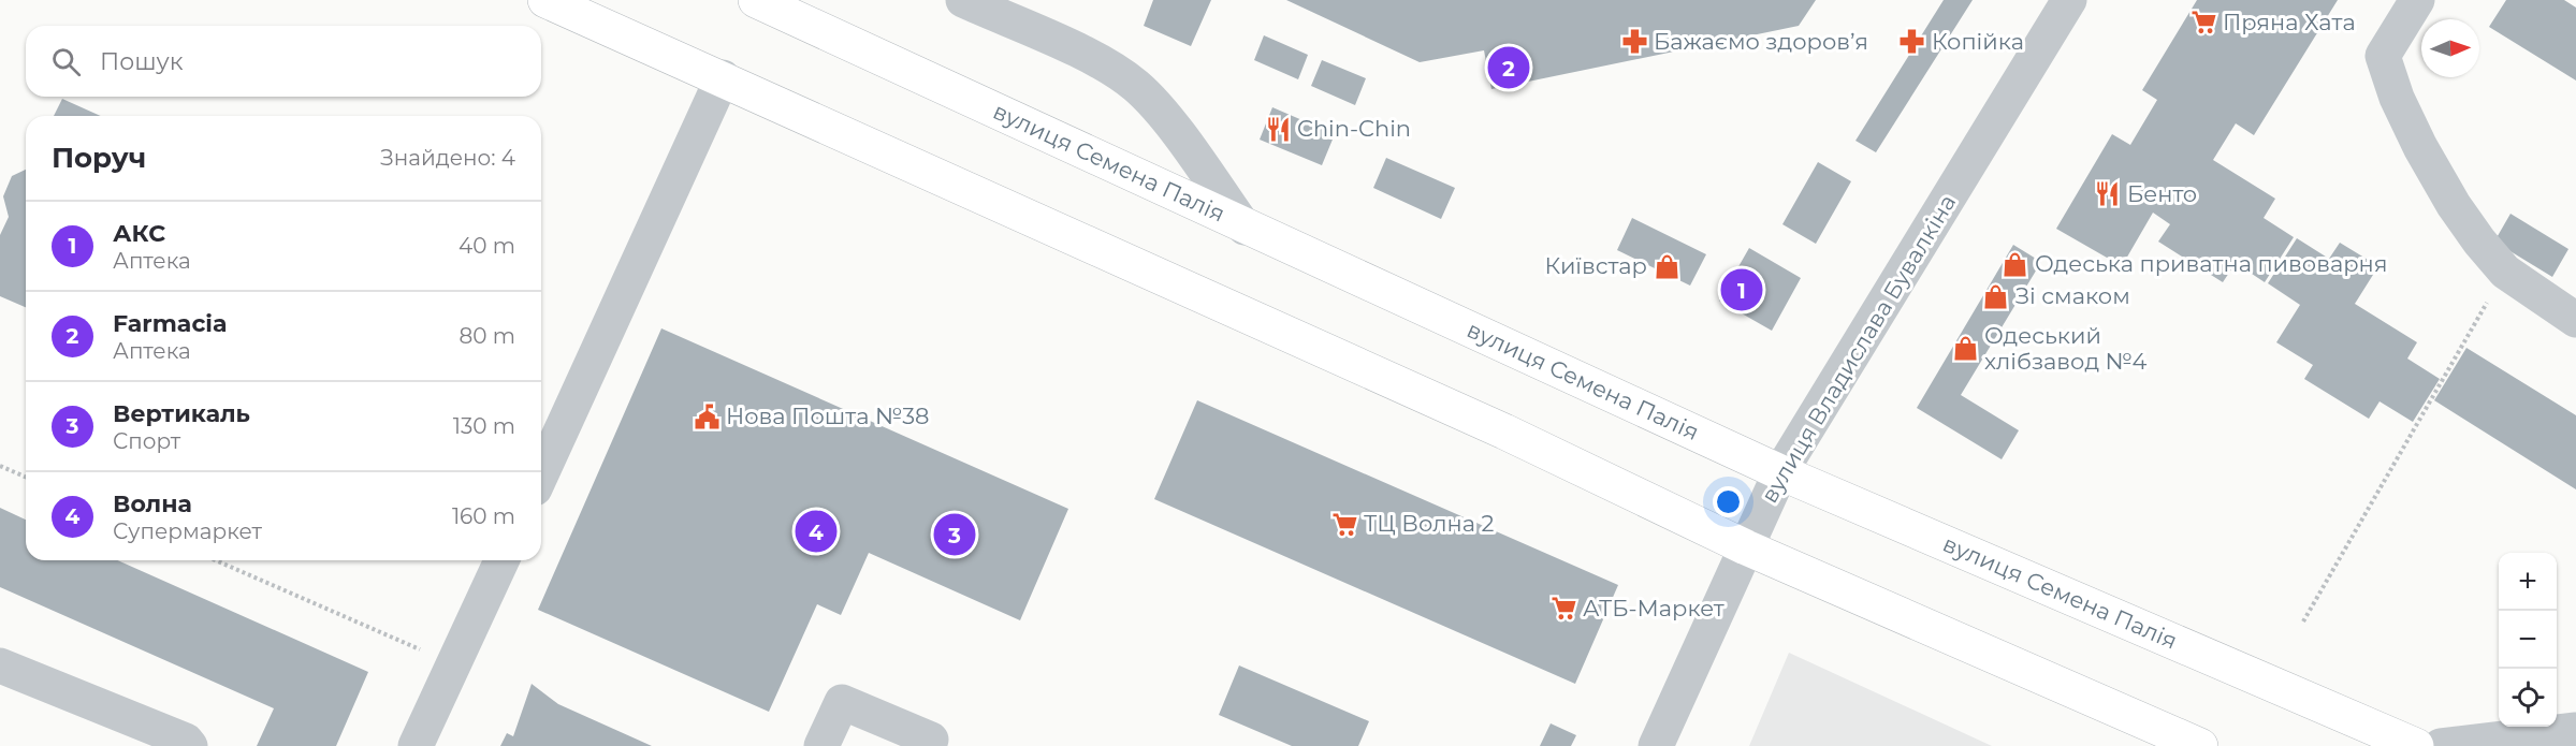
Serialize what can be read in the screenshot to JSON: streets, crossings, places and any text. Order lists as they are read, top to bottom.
{
  "streets": {
    "main road": ["вулиця Семена Палія"],
    "street": ["вулиця Владислава Бувалкіна"]
  },
  "crossings": [
    ["вулиця Семена Палія", "вулиця Владислава Бувалкіна"]
  ],
  "places": {
    "supermarket": ["Пряна Хата", "ТЦ Волна 2", "АТБ-Маркет"],
    "pharmacy": ["Бажаємо здоровʼя", "Копійка"],
    "restaurant": ["Chin-Chin", "Бенто"],
    "shop": [
      "Одеська приватна пивоварня",
      "Київстар",
      "Зі смаком",
      "Одеський хлібзавод №4"
    ],
    "public building": ["Нова Пошта №38"]
  },
  "north": "right",
  "page": {
    "search": "Пошук",
    "pins": [
      "2",
      "1",
      "4",
      "3"
    ],
    "heading": ["Поруч", "Знайдено: 4"],
    "list": [
      {
        "mark": "1",
        "name": "АКС",
        "note": "Аптека",
        "value": "40 m"
      },
      {
        "mark": "2",
        "name": "Farmacia",
        "note": "Аптека",
        "value": "80 m"
      },
      {
        "mark": "3",
        "name": "Вертикаль",
        "note": "Спорт",
        "value": "130 m"
      },
      {
        "mark": "4",
        "name": "Волна",
        "note": "Супермаркет",
        "value": "160 m"
      }
    ],
    "map_buttons": ["+", "−"]
  }
}
